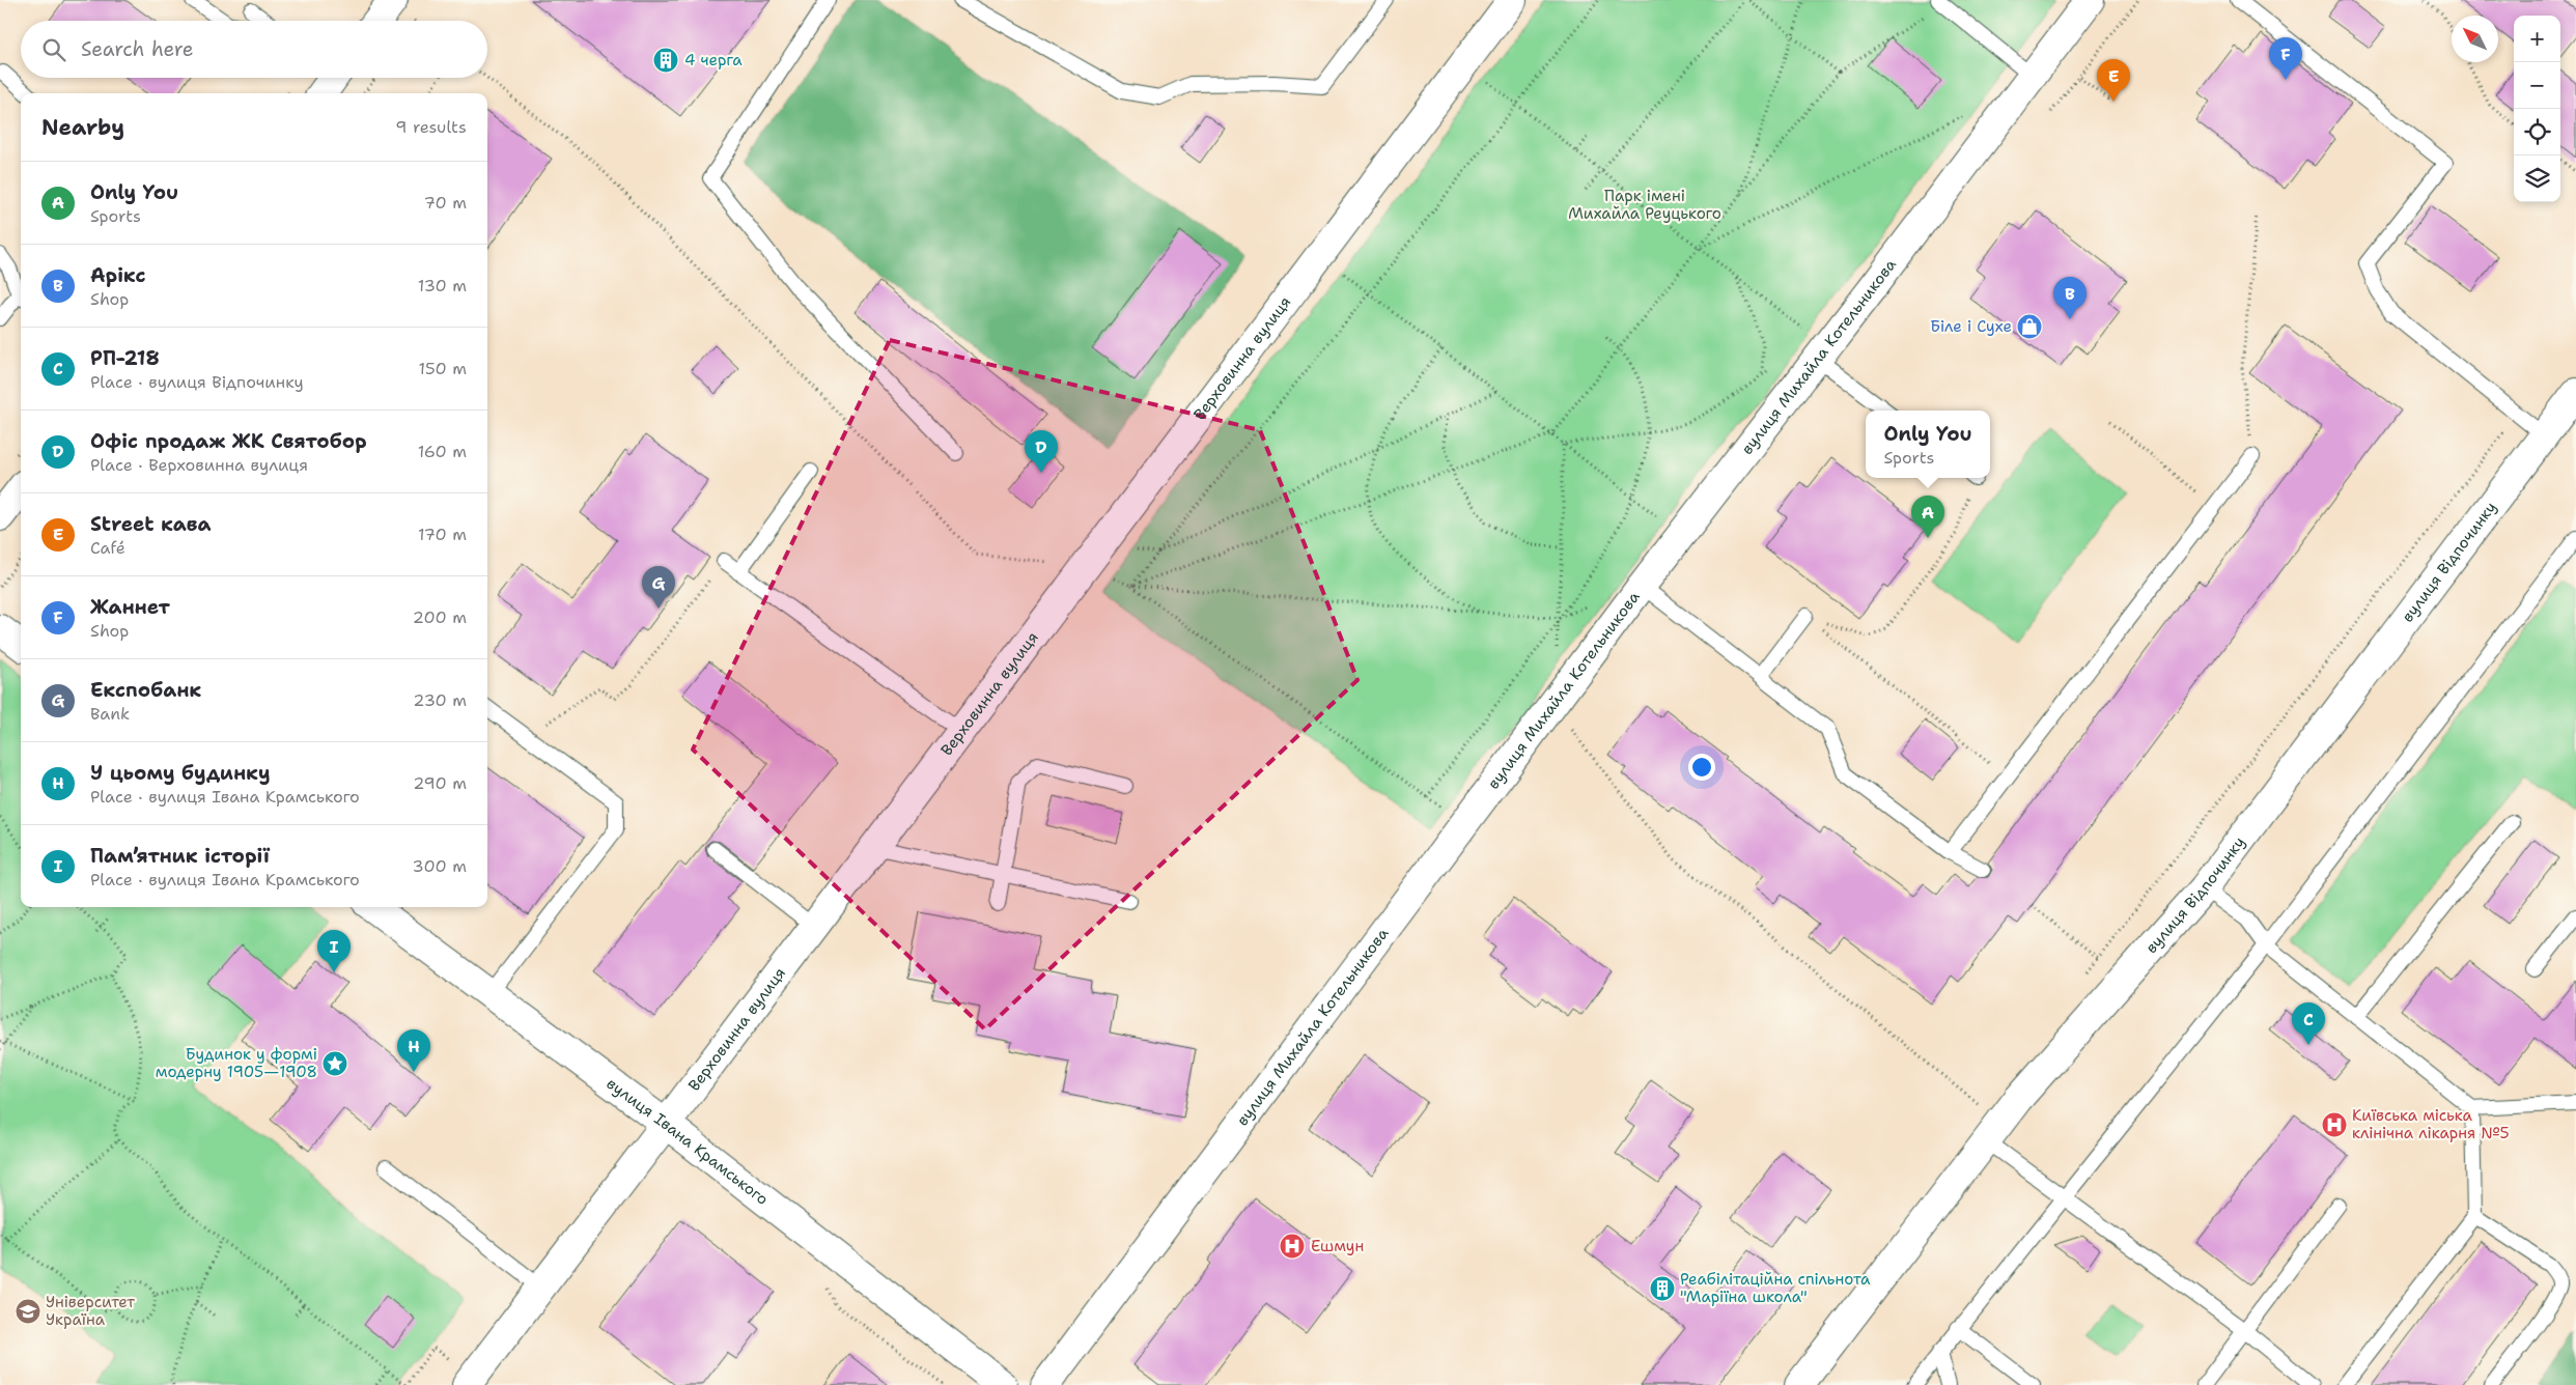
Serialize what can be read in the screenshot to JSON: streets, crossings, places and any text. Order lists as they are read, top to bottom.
{
  "streets": {
    "street": [
      "вулиця Михайла Котельникова",
      "Верховинна вулиця",
      "вулиця Відпочинку",
      "вулиця Івана Крамського"
    ]
  },
  "crossings": [
    ["Верховинна вулиця", "вулиця Івана Крамського"]
  ],
  "parks": ["Парк імені Михайла Реуцького"],
  "places": {
    "building": ["4 черга", "Реабілітаційна спільнота \"Маріїна школа\""],
    "shop": ["Біле і Сухе"],
    "place": ["Будинок у формі модерну 1905—1908"],
    "hospital": ["Київська міська клінічна лікарня №5", "Ешмун"],
    "school or university": ["Університет Україна"]
  },
  "north": "top left",
  "page": {
    "map_buttons": ["+", "−"],
    "search": "Search here",
    "pins": [
      "F",
      "E",
      "B",
      "D",
      "A",
      "G",
      "I",
      "C",
      "H"
    ],
    "heading": ["Nearby", "9 results"],
    "list": [
      {
        "mark": "A",
        "name": "Only You",
        "note": "Sports",
        "value": "70 m"
      },
      {
        "mark": "B",
        "name": "Арікс",
        "note": "Shop",
        "value": "130 m"
      },
      {
        "mark": "C",
        "name": "РП-218",
        "note": "Place · вулиця Відпочинку",
        "value": "150 m"
      },
      {
        "mark": "D",
        "name": "Офіс продаж ЖК Святобор",
        "note": "Place · Верховинна вулиця",
        "value": "160 m"
      },
      {
        "mark": "E",
        "name": "Street кава",
        "note": "Café",
        "value": "170 m"
      },
      {
        "mark": "F",
        "name": "Жаннет",
        "note": "Shop",
        "value": "200 m"
      },
      {
        "mark": "G",
        "name": "Експобанк",
        "note": "Bank",
        "value": "230 m"
      },
      {
        "mark": "H",
        "name": "У цьому будинку",
        "note": "Place · вулиця Івана Крамського",
        "value": "290 m"
      },
      {
        "mark": "I",
        "name": "Пам’ятник історії",
        "note": "Place · вулиця Івана Крамського",
        "value": "300 m"
      }
    ],
    "popup": ["Only You", "Sports"]
  }
}
